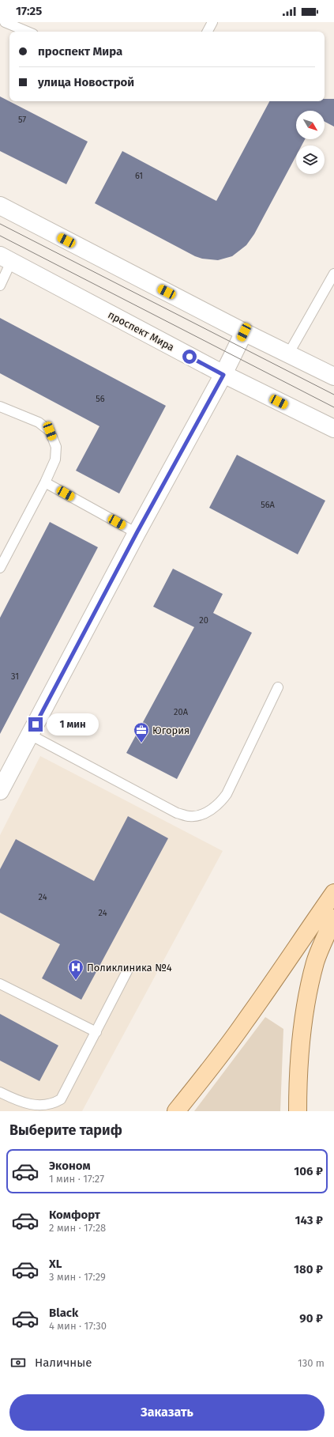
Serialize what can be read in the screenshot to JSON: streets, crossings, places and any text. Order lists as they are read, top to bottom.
{
  "streets": {
    "main road": ["проспект Мира"]
  },
  "places": {
    "office": ["Югория"],
    "hospital": ["Поликлиника №4"]
  },
  "house_numbers": [
    "57",
    "61",
    "56",
    "56А",
    "20",
    "31",
    "20А",
    "24",
    "24"
  ],
  "north": "bottom right",
  "page": {
    "status": "17:25",
    "banner": ["проспект Мира", "улица Новострой"],
    "bubble": "1 мин",
    "heading": "Выберите тариф",
    "list": [
      {
        "name": "Эконом",
        "note": "1 мин · 17:27",
        "value": "106 ₽"
      },
      {
        "name": "Комфорт",
        "note": "2 мин · 17:28",
        "value": "143 ₽"
      },
      {
        "name": "XL",
        "note": "3 мин · 17:29",
        "value": "180 ₽"
      },
      {
        "name": "Black",
        "note": "4 мин · 17:30",
        "value": "90 ₽"
      }
    ],
    "pay": ["Наличные", "130 m"],
    "buttons": "Заказать"
  }
}
